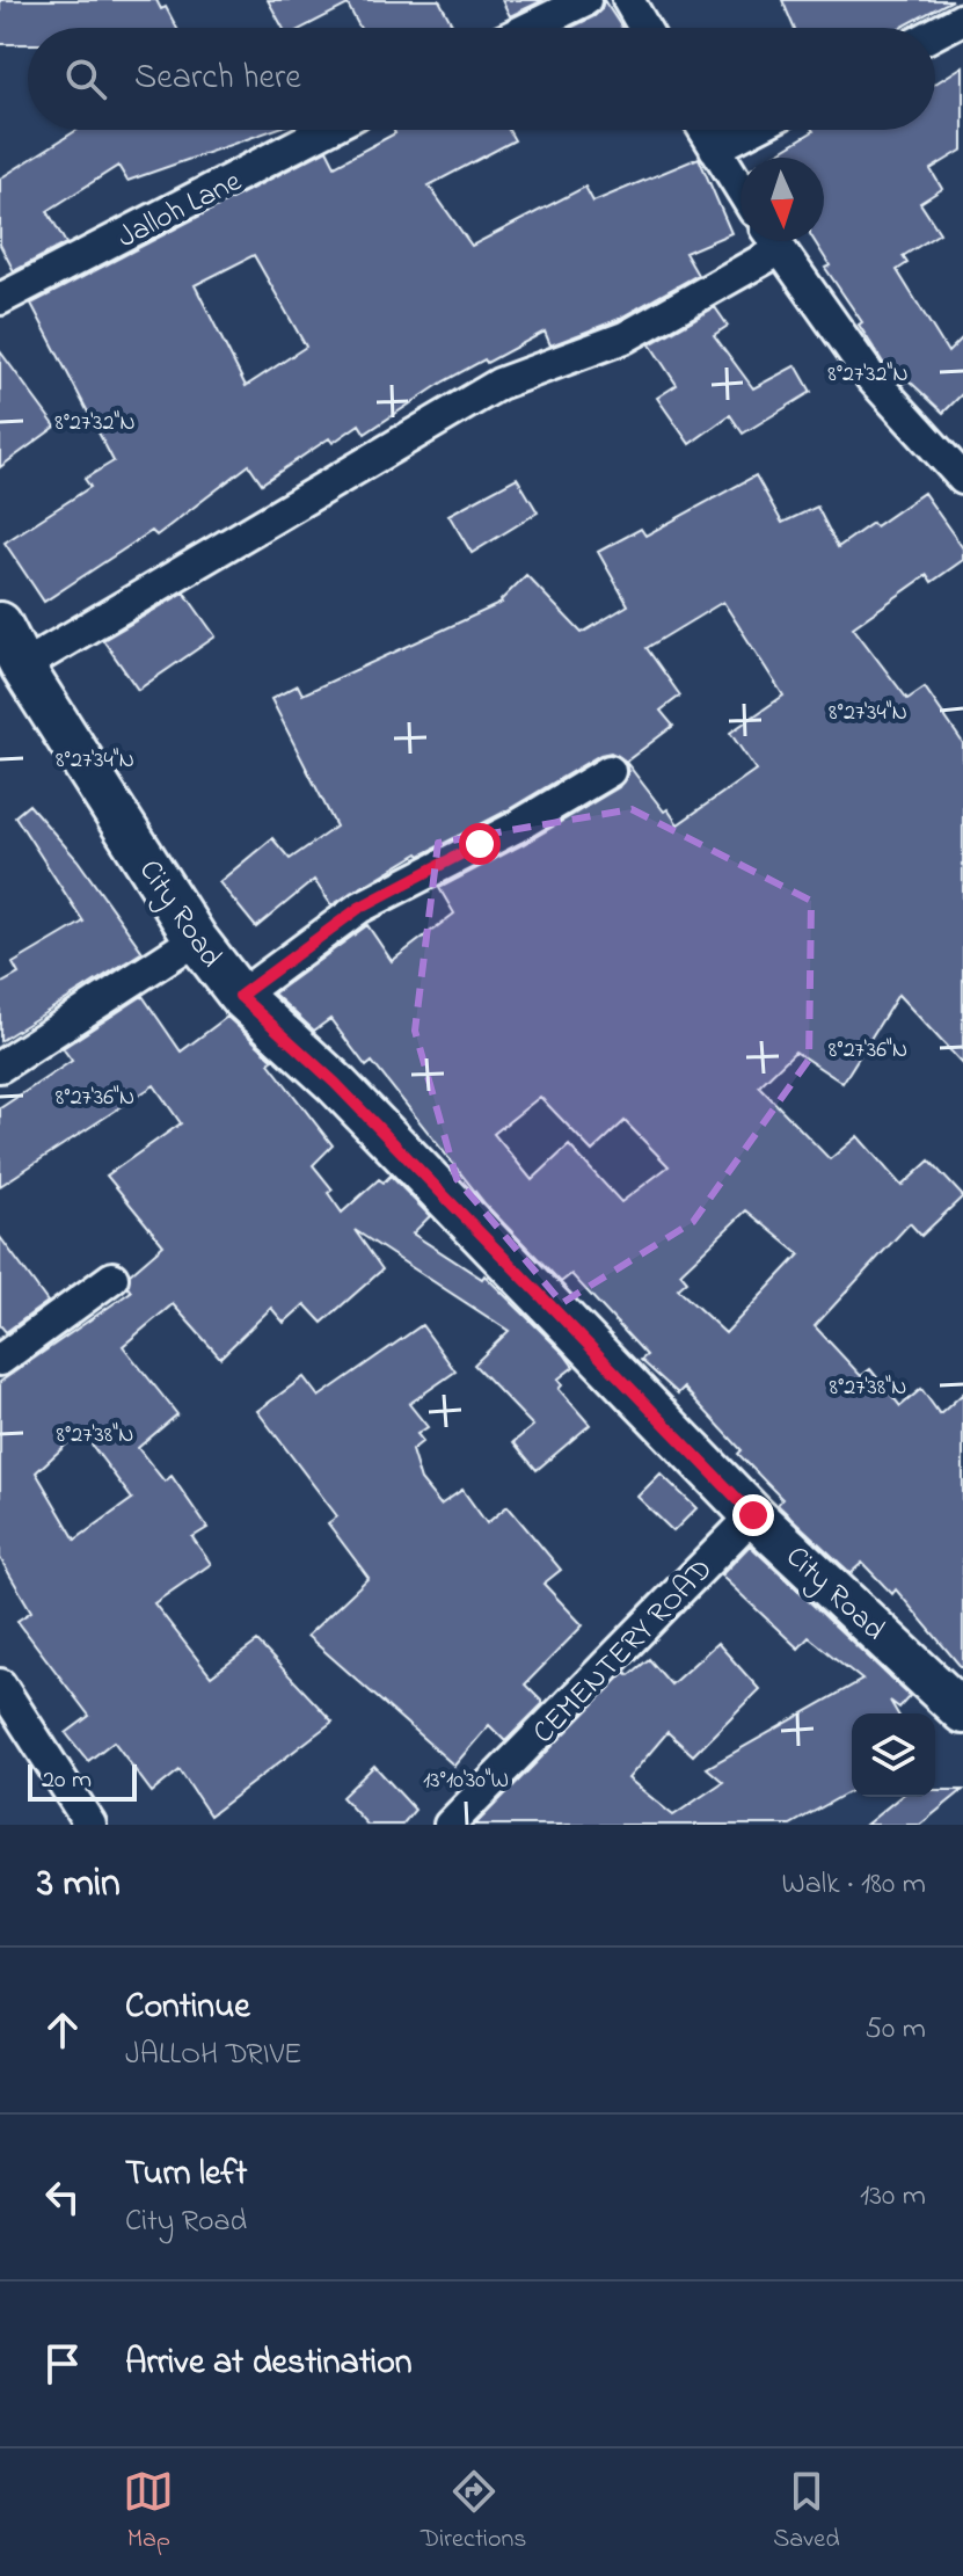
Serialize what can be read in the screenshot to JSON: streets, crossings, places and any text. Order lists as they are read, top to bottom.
{
  "streets": {
    "main road": ["City Road"],
    "street": ["Jalloh Lane", "CEMENTERY ROAD"]
  },
  "crossings": [
    ["City Road", "CEMENTERY ROAD"]
  ],
  "scale_bar": "20 m",
  "north": "bottom",
  "page": {
    "search": "Search here",
    "scale": "20 m",
    "heading": ["3 min", "Walk · 180 m"],
    "list": [
      ["Continue", "JALLOH DRIVE", "50 m"],
      ["Turn left", "City Road", "130 m"],
      "Arrive at destination"
    ],
    "nav": ["Map", "Directions", "Saved"]
  },
  "coordinates": [
    "8°27'32\"N",
    "8°27'34\"N",
    "8°27'36\"N",
    "8°27'38\"N",
    "13°10'30\"W"
  ]
}
